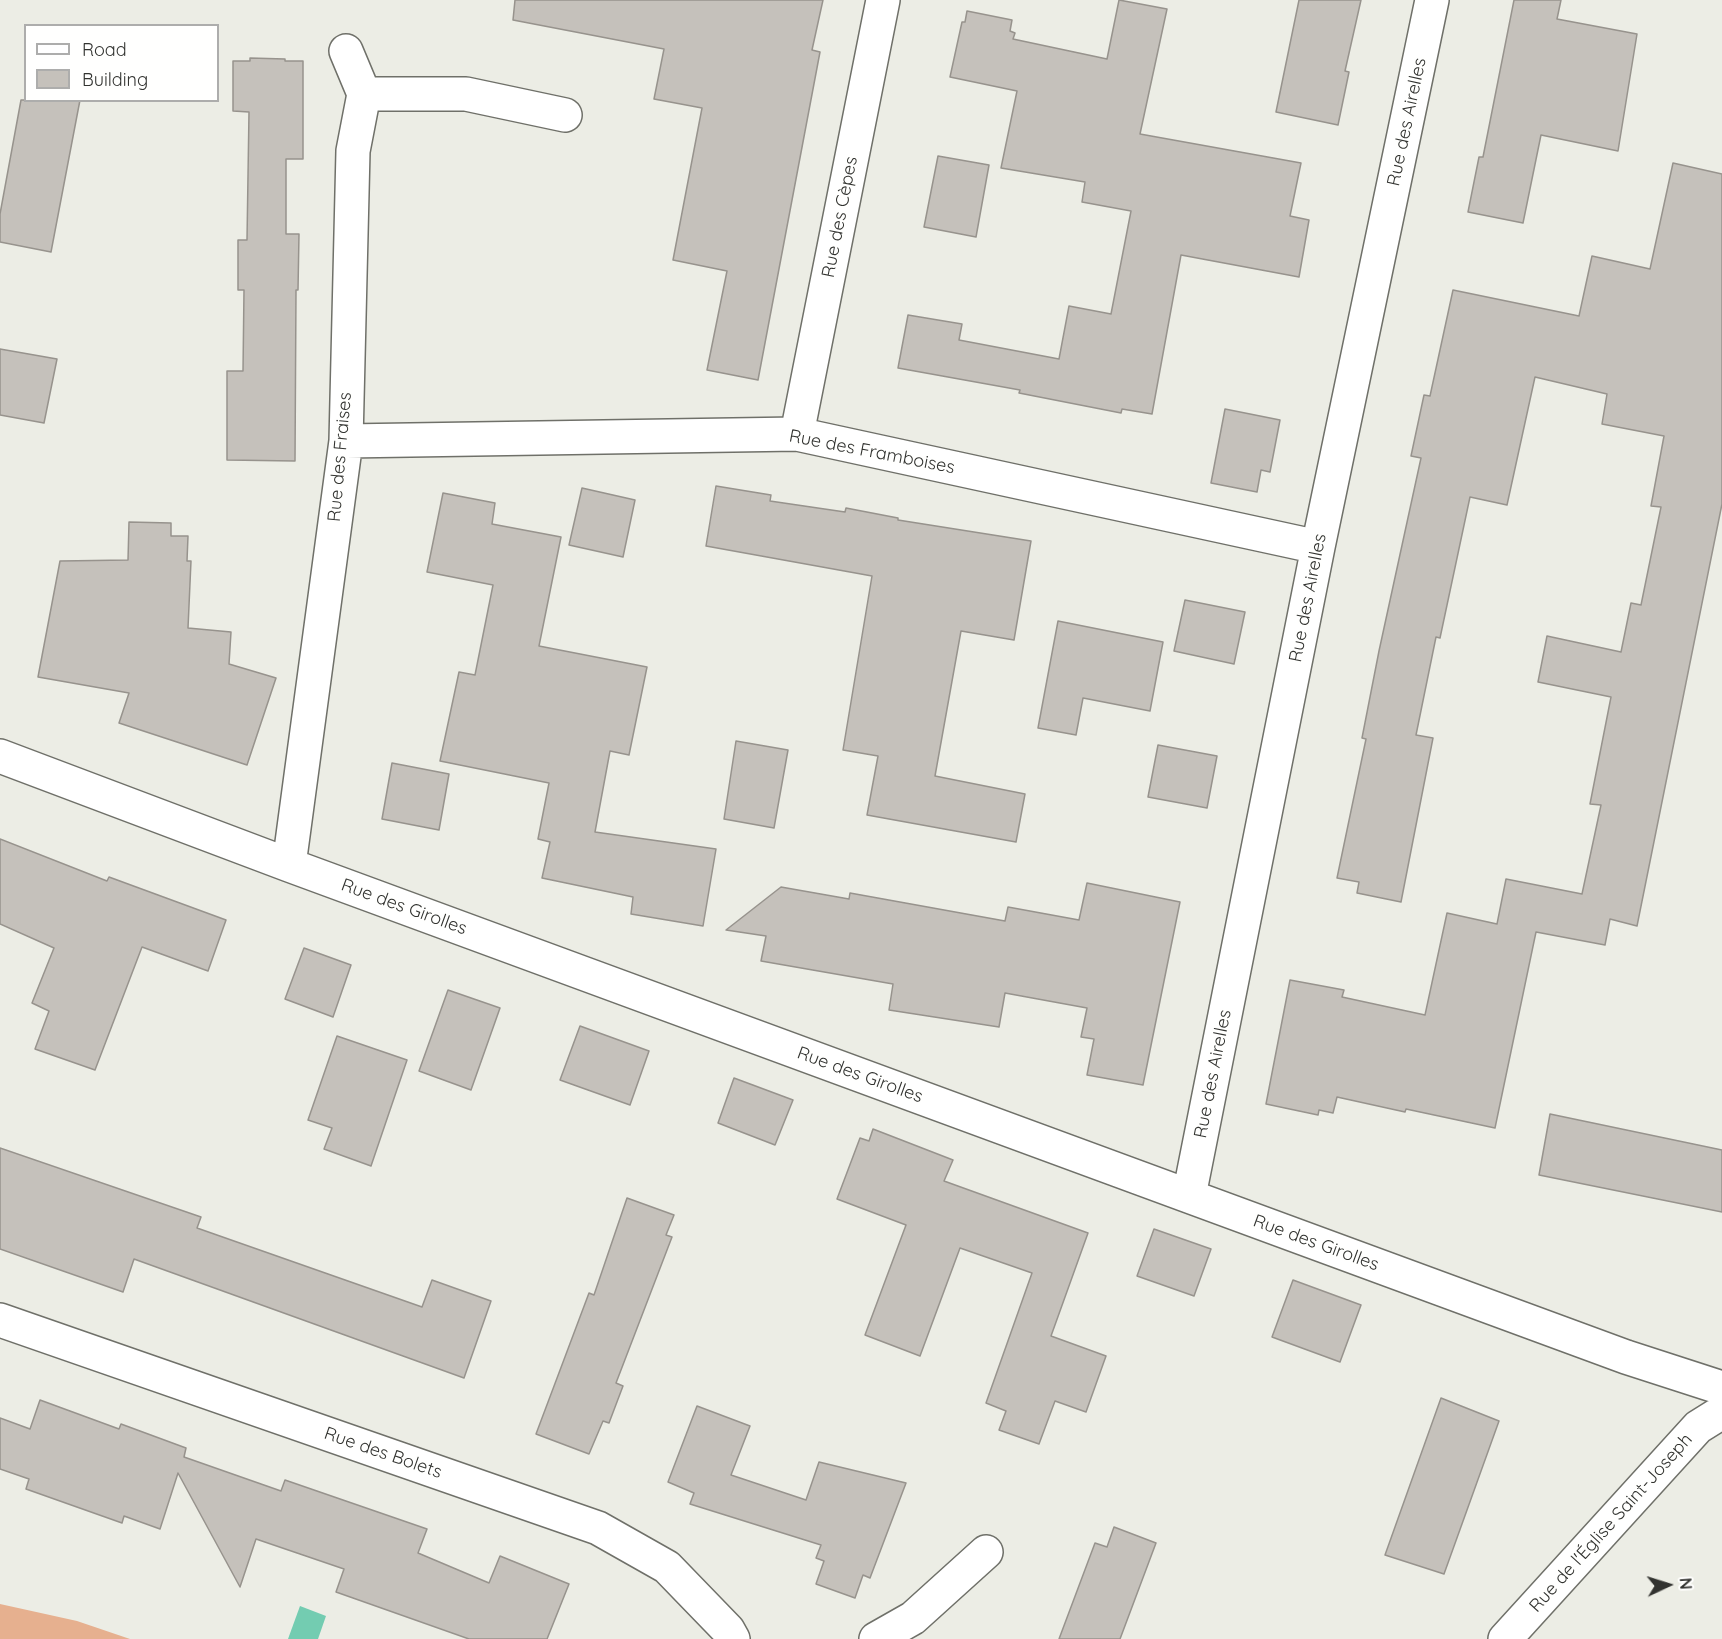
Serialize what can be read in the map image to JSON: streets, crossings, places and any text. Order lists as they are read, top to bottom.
{
  "streets": {
    "street": [
      "Rue des Airelles",
      "Rue des Cèpes",
      "Rue des Framboises",
      "Rue des Fraises",
      "Rue des Girolles",
      "Rue des Bolets",
      "Rue de l'Église Saint-Joseph"
    ]
  },
  "crossings": [
    ["Rue des Airelles", "Rue des Framboises"],
    ["Rue des Airelles", "Rue des Girolles"],
    ["Rue des Cèpes", "Rue des Framboises"],
    ["Rue des Framboises", "Rue des Fraises"],
    ["Rue des Fraises", "Rue des Girolles"]
  ],
  "legend": ["Road", "Building"],
  "north": "right"
}
